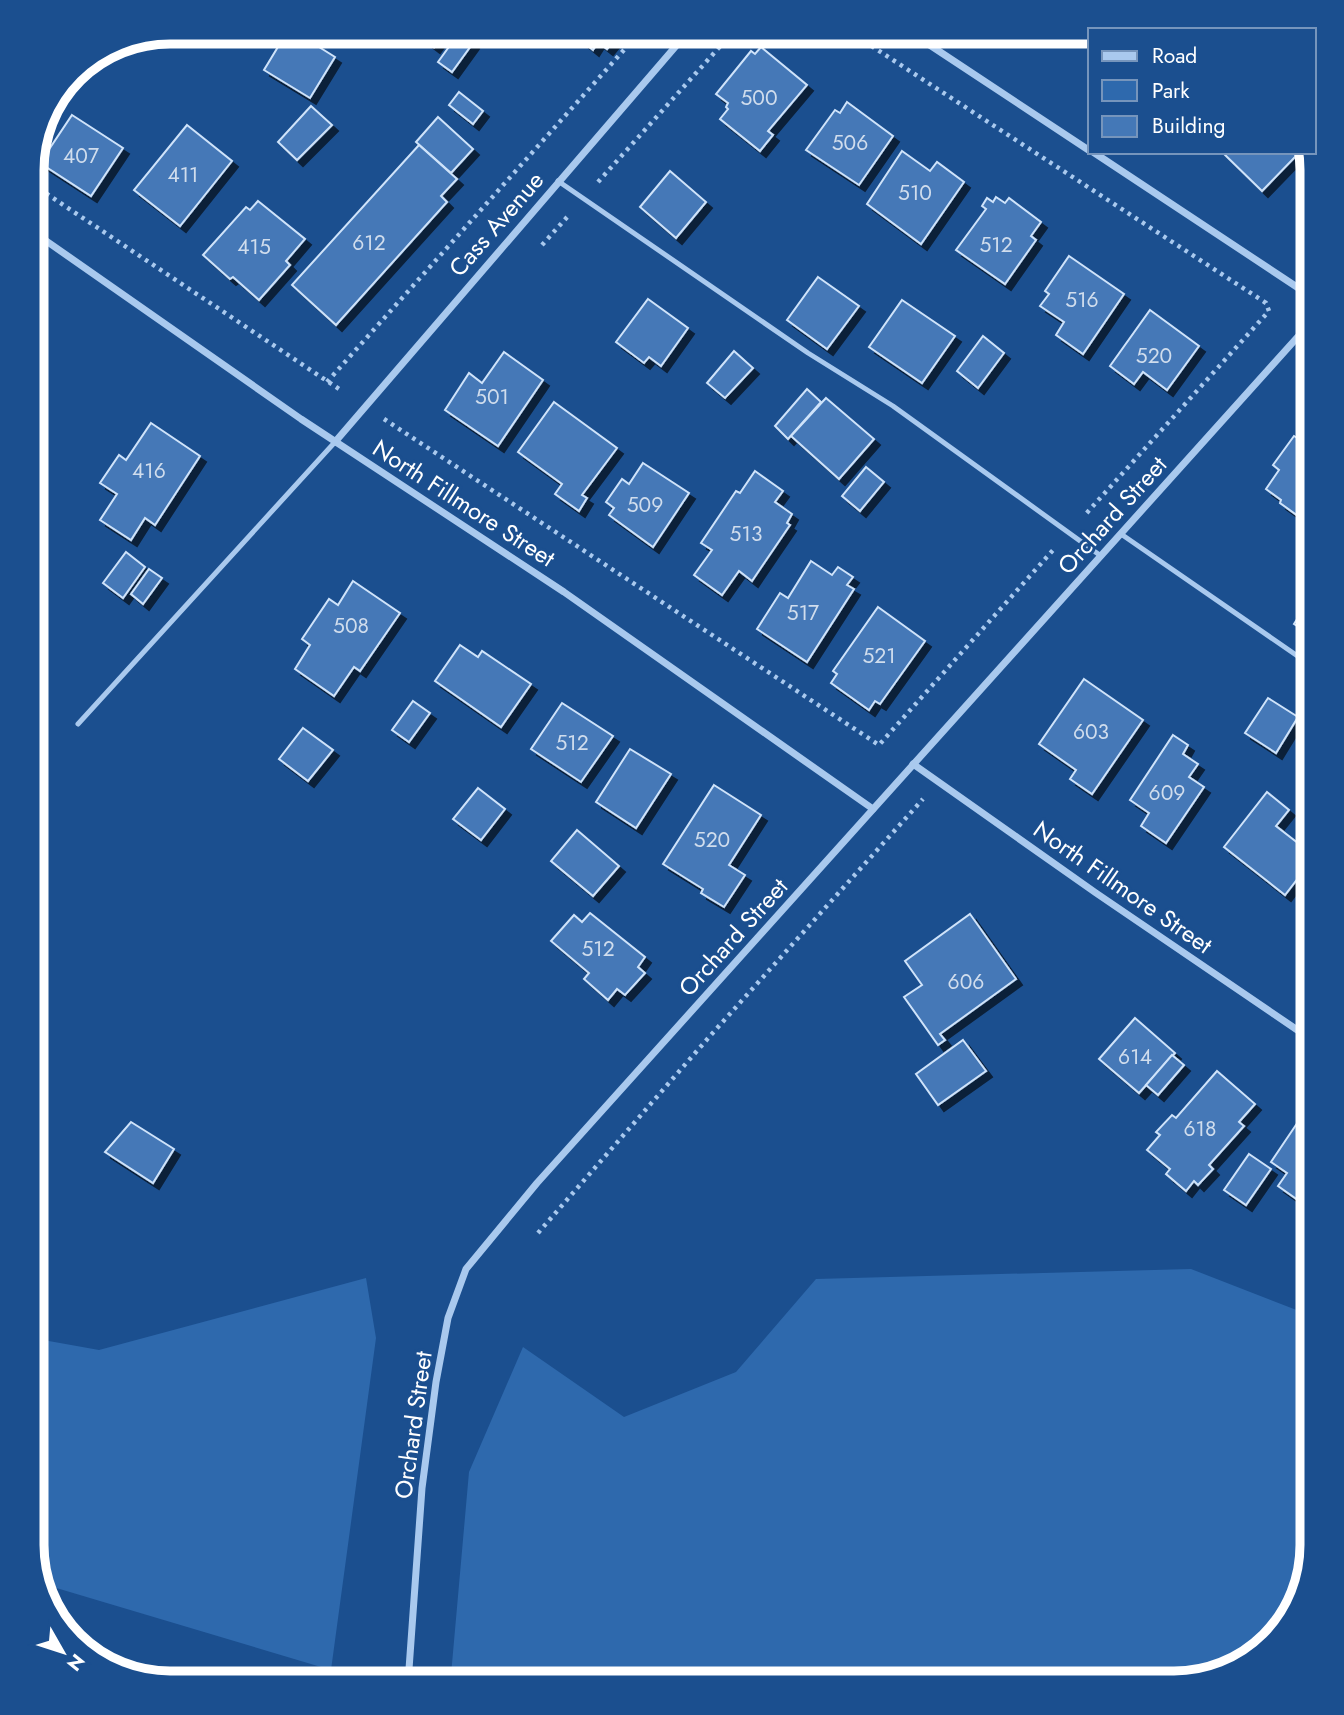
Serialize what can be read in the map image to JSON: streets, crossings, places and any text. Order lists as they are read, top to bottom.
{
  "streets": {
    "street": ["Cass Avenue", "North Fillmore Street", "Orchard Street"]
  },
  "crossings": [
    ["Cass Avenue", "North Fillmore Street"],
    ["North Fillmore Street", "Orchard Street"]
  ],
  "house_numbers": [
    "500",
    "506",
    "407",
    "411",
    "510",
    "612",
    "512",
    "415",
    "516",
    "520",
    "501",
    "416",
    "509",
    "513",
    "517",
    "508",
    "521",
    "603",
    "512",
    "609",
    "520",
    "512",
    "606",
    "614",
    "618"
  ],
  "legend": ["Road", "Park", "Building"],
  "north": "bottom right"
}
